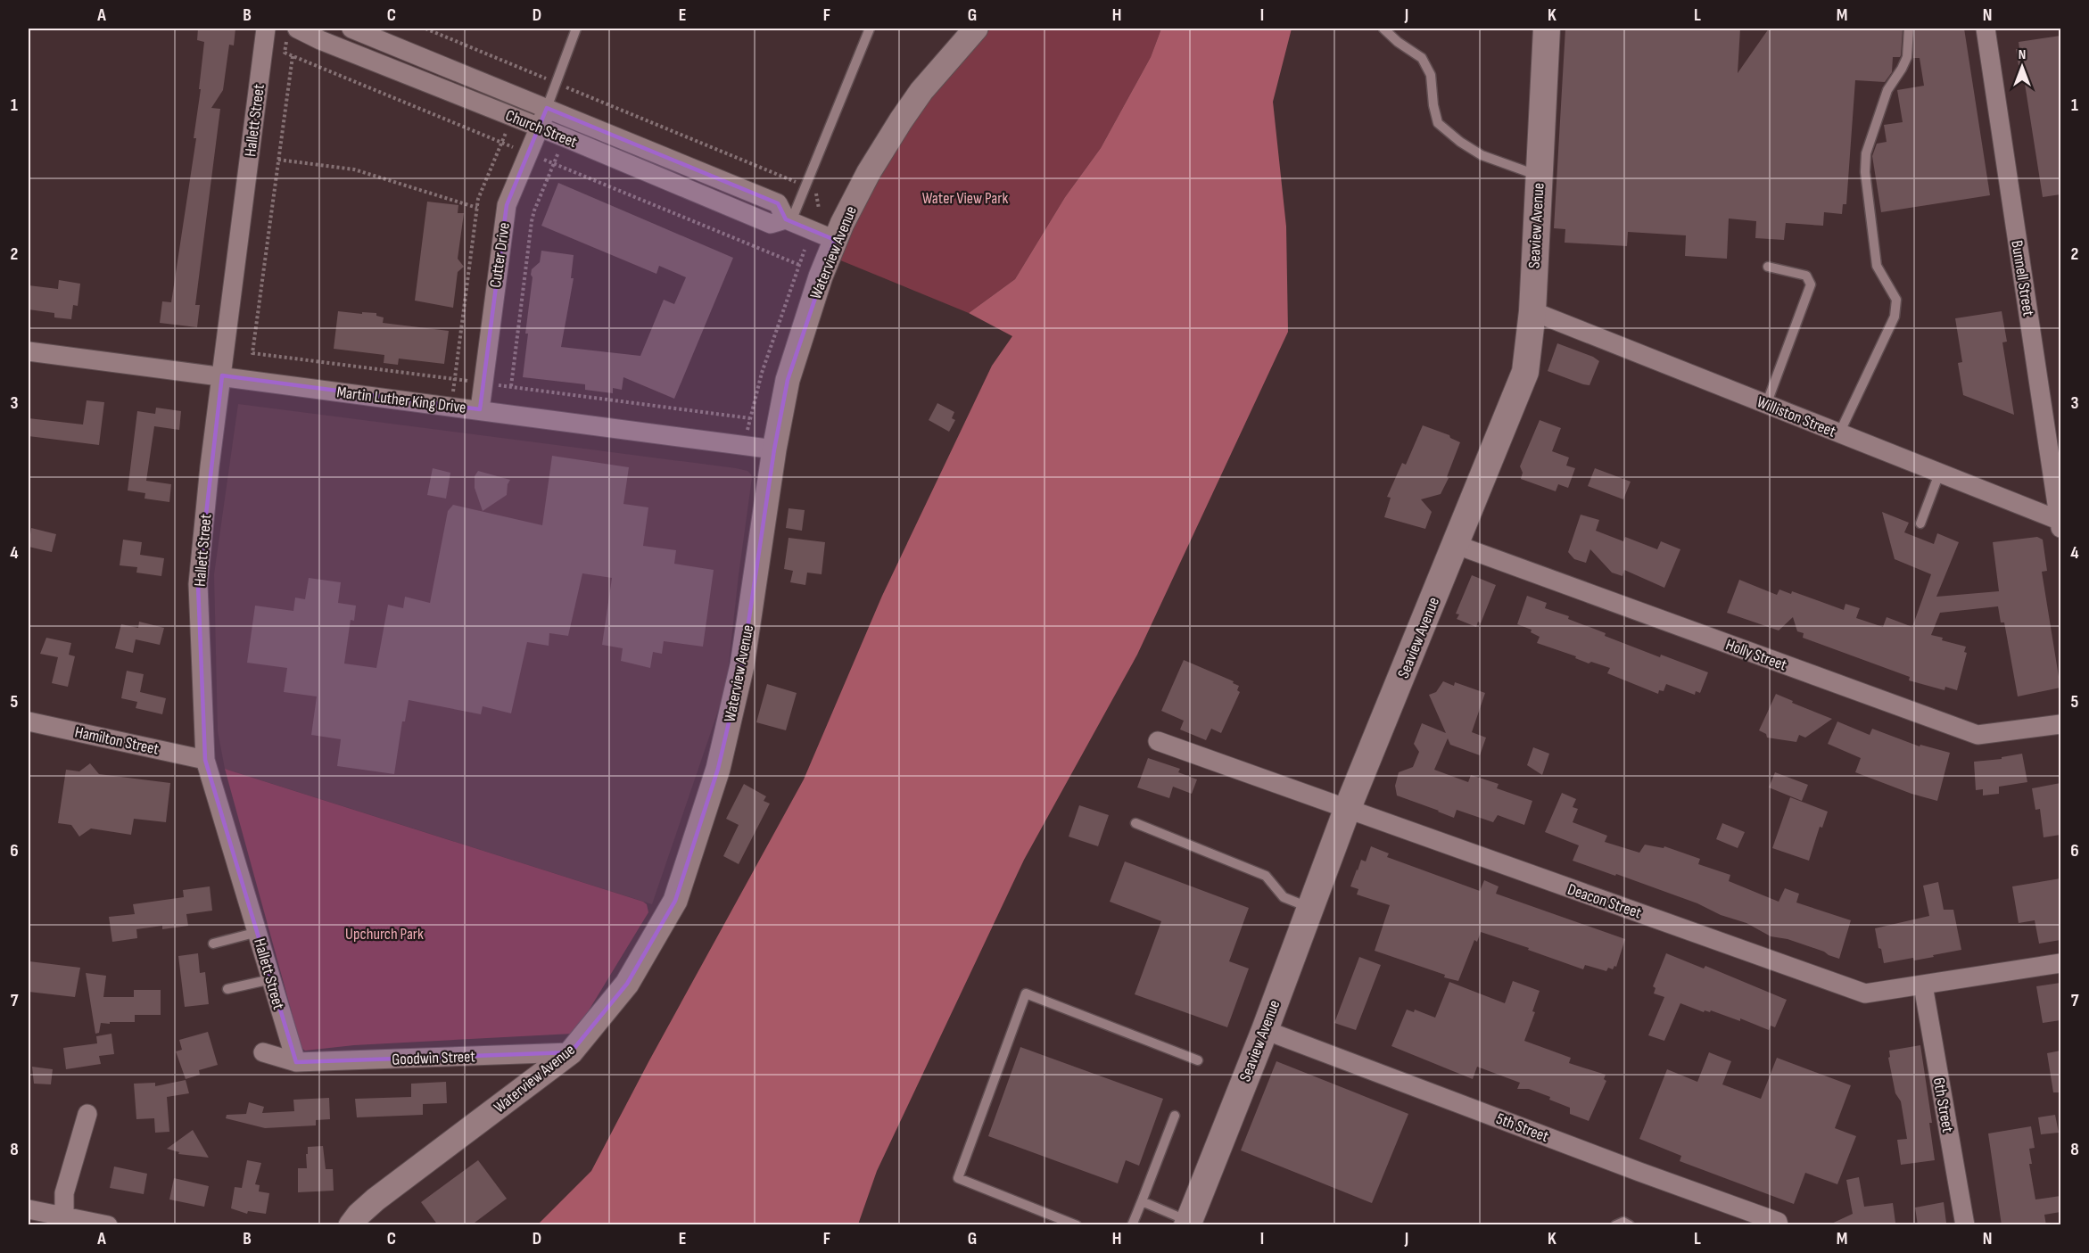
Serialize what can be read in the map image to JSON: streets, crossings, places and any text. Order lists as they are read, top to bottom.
{
  "streets": {
    "main road": ["Seaview Avenue"],
    "street": [
      "Hallett Street",
      "Church Street",
      "Waterview Avenue",
      "Cutter Drive",
      "Bunnell Street",
      "Martin Luther King Drive",
      "Williston Street",
      "Holly Street",
      "Hamilton Street",
      "Deacon Street",
      "Goodwin Street",
      "6th Street",
      "5th Street"
    ]
  },
  "crossings": [
    ["Hallett Street", "Martin Luther King Drive"],
    ["Hallett Street", "Hamilton Street"],
    ["Hallett Street", "Goodwin Street"],
    ["Church Street", "Waterview Avenue"],
    ["Church Street", "Cutter Drive"],
    ["Seaview Avenue", "Williston Street"],
    ["Seaview Avenue", "Holly Street"],
    ["Seaview Avenue", "Deacon Street"],
    ["Seaview Avenue", "5th Street"],
    ["Waterview Avenue", "Martin Luther King Drive"],
    ["Waterview Avenue", "Goodwin Street"],
    ["Cutter Drive", "Martin Luther King Drive"],
    ["Bunnell Street", "Williston Street"],
    ["Deacon Street", "6th Street"]
  ],
  "parks": ["Water View Park", "Upchurch Park"],
  "north": "top",
  "grid": {
    "columns": [
      "A",
      "B",
      "C",
      "D",
      "E",
      "F",
      "G",
      "H",
      "I",
      "J",
      "K",
      "L",
      "M",
      "N"
    ],
    "rows": [
      "1",
      "2",
      "3",
      "4",
      "5",
      "6",
      "7",
      "8"
    ]
  }
}
